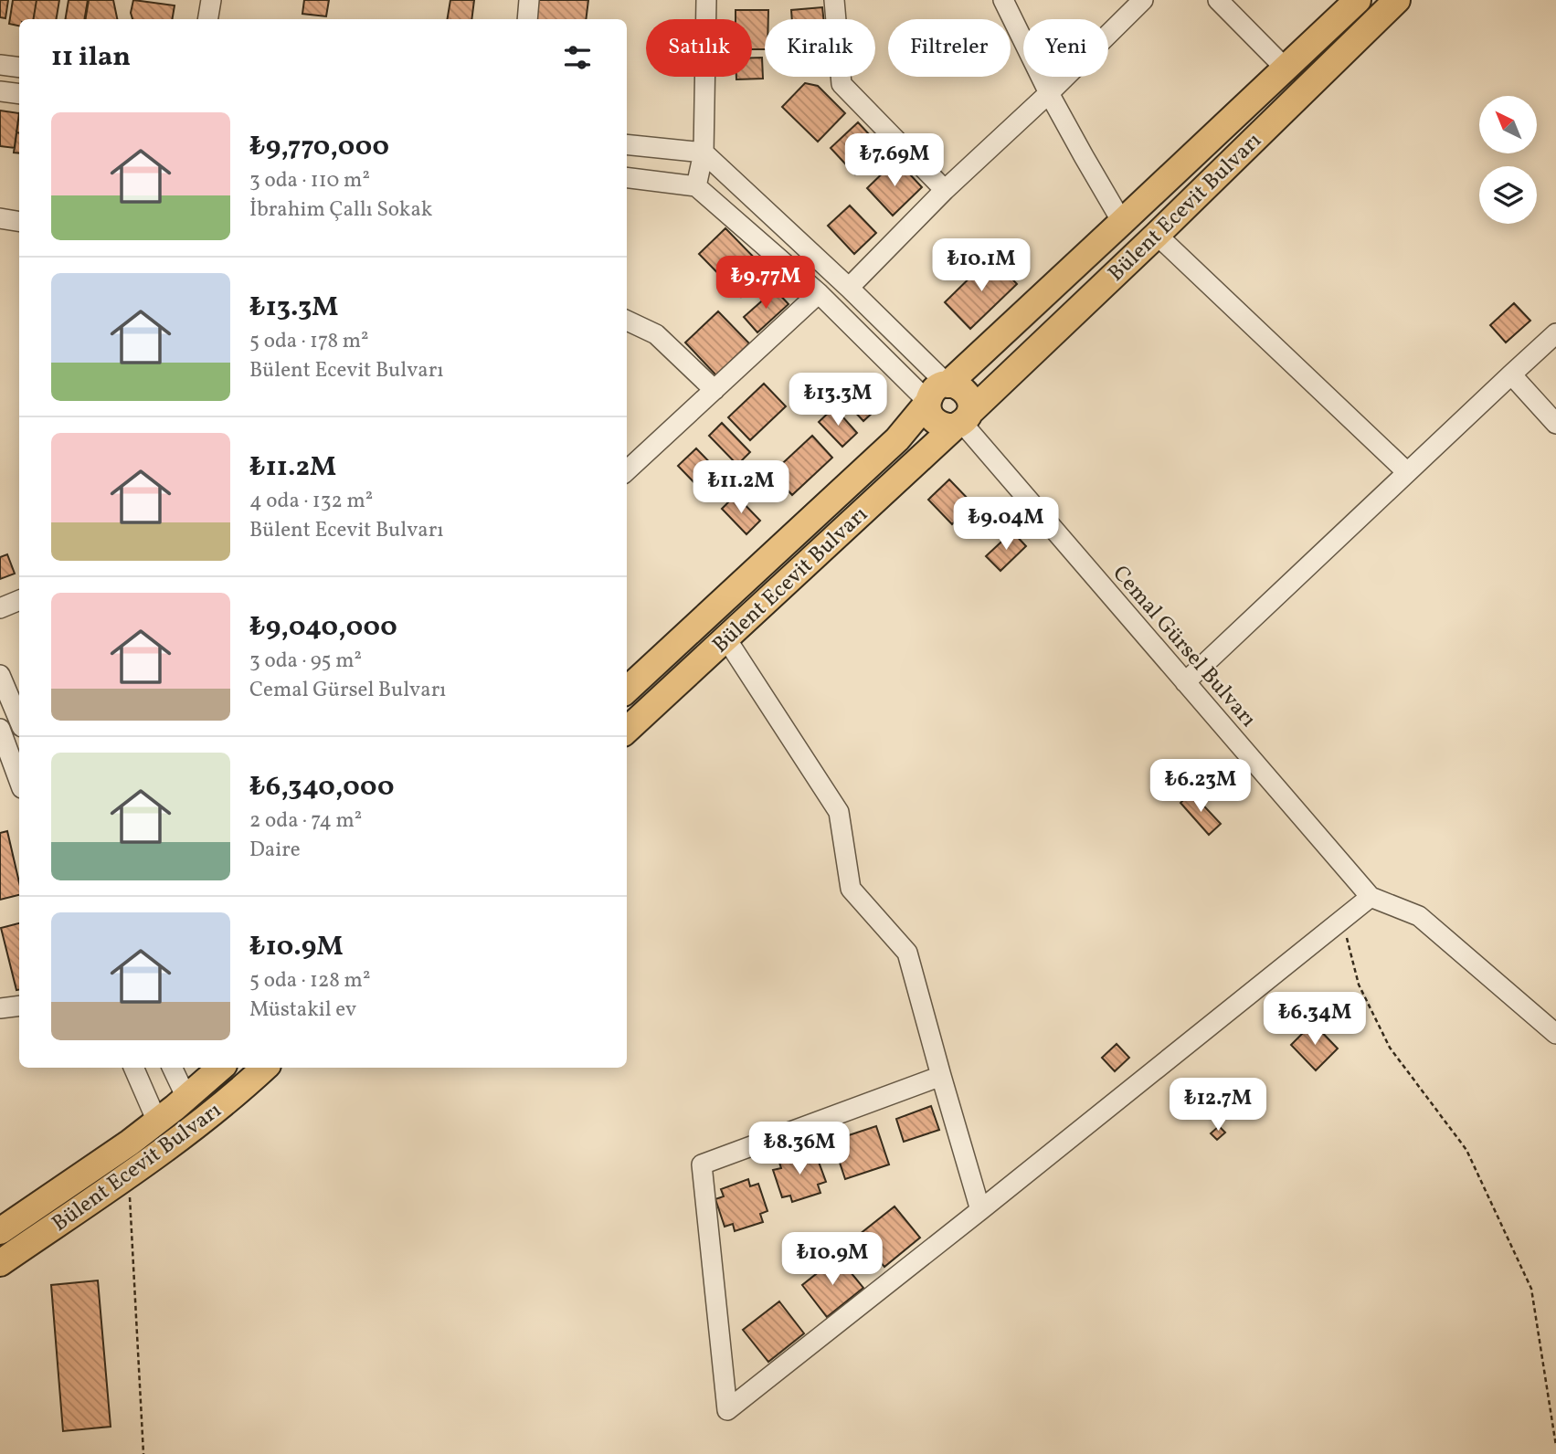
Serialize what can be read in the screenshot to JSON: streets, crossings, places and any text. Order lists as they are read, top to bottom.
{
  "streets": {
    "main road": ["Bülent Ecevit Bulvarı"],
    "street": ["Cemal Gürsel Bulvarı"]
  },
  "crossings": [
    ["Bülent Ecevit Bulvarı", "Cemal Gürsel Bulvarı"]
  ],
  "north": "top left",
  "page": {
    "chip": [
      "Satılık",
      "Kiralık",
      "Filtreler",
      "Yeni"
    ],
    "heading": "11 ilan",
    "list": [
      {
        "name": "₺9,770,000",
        "note": "3 oda · 110 m² · İbrahim Çallı Sokak"
      },
      {
        "name": "₺13.3M",
        "note": "5 oda · 178 m² · Bülent Ecevit Bulvarı"
      },
      {
        "name": "₺11.2M",
        "note": "4 oda · 132 m² · Bülent Ecevit Bulvarı"
      },
      {
        "name": "₺9,040,000",
        "note": "3 oda · 95 m² · Cemal Gürsel Bulvarı"
      },
      {
        "name": "₺6,340,000",
        "note": "2 oda · 74 m² · Daire"
      },
      {
        "name": "₺10.9M",
        "note": "5 oda · 128 m² · Müstakil ev"
      }
    ],
    "price": [
      "₺7.69M",
      "₺10.1M",
      "₺9.77M",
      "₺13.3M",
      "₺11.2M",
      "₺9.04M",
      "₺6.23M",
      "₺6.34M",
      "₺12.7M",
      "₺8.36M",
      "₺10.9M"
    ]
  }
}
